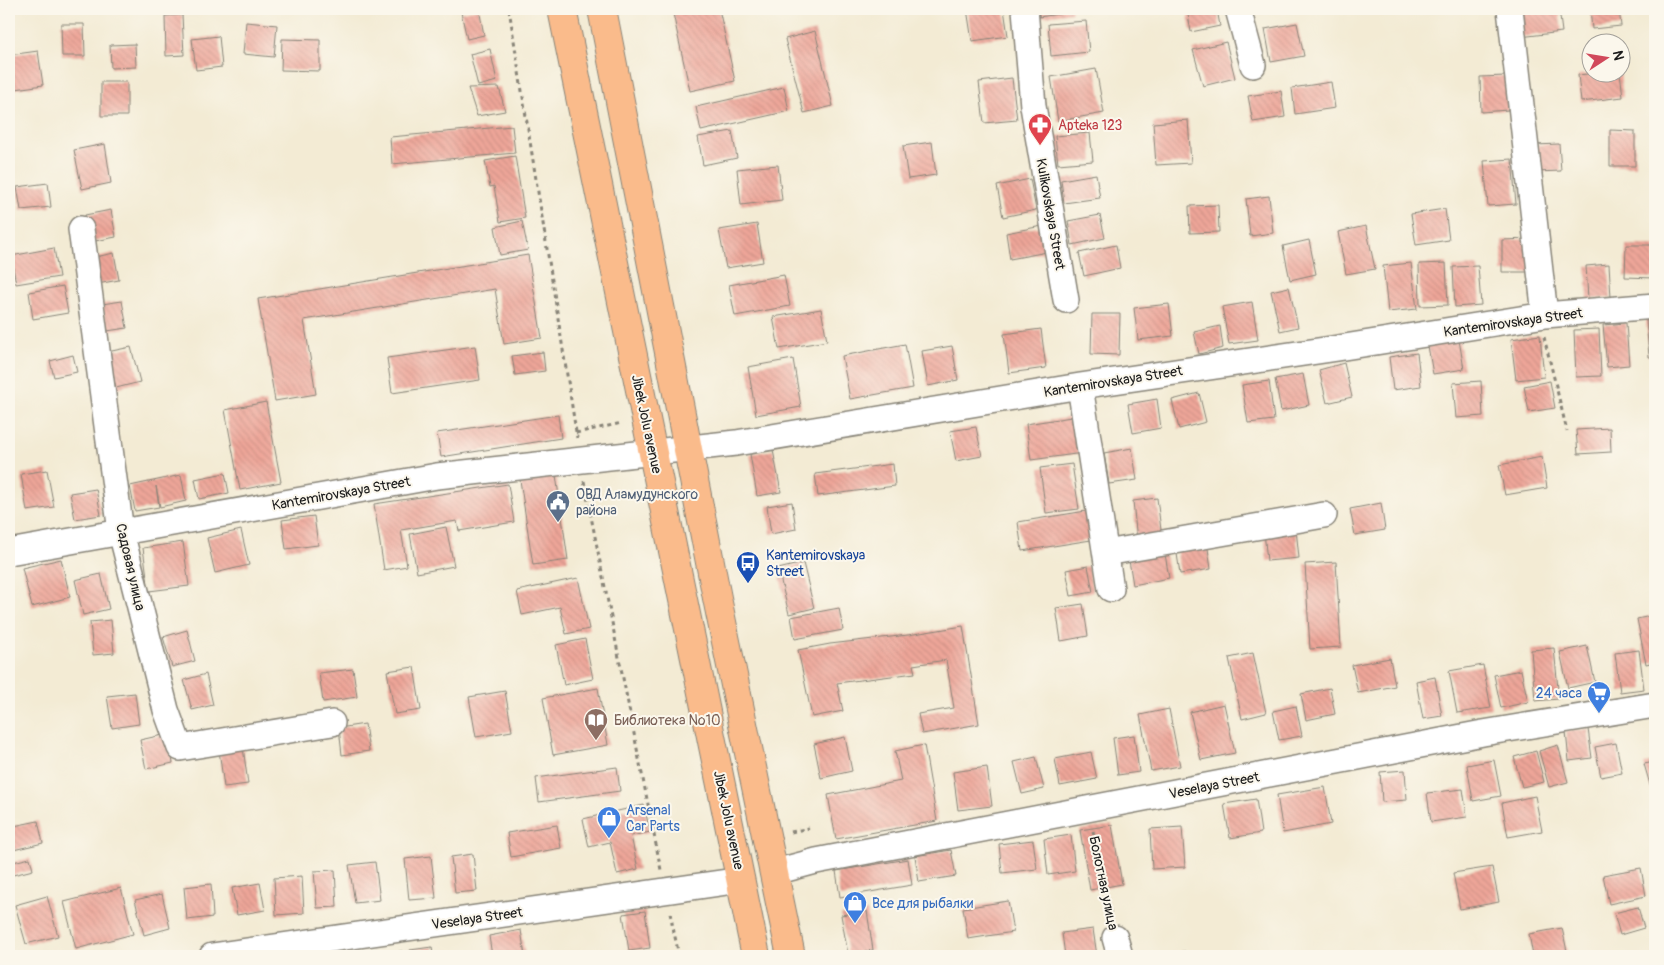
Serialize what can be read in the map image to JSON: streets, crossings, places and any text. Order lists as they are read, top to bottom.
{
  "streets": {
    "main road": ["Jibek Jolu avenue"],
    "street": [
      "Kulikovskaya Street",
      "Kantemirovskaya Street",
      "Садовая улица",
      "Veselaya Street"
    ],
    "path": ["Болотная улица"]
  },
  "crossings": [
    ["Kantemirovskaya Street", "Jibek Jolu avenue"],
    ["Kantemirovskaya Street", "Садовая улица"],
    ["Jibek Jolu avenue", "Veselaya Street"],
    ["Veselaya Street", "Болотная улица"]
  ],
  "places": {
    "pharmacy": ["Apteka 123"],
    "public building": ["ОВД Аламудунского района"],
    "bus stop": ["Kantemirovskaya Street"],
    "supermarket": ["24 часа"],
    "library": ["Библиотека №10"],
    "shop": ["Arsenal Car Parts", "Все для рыбалки"]
  },
  "north": "right"
}
